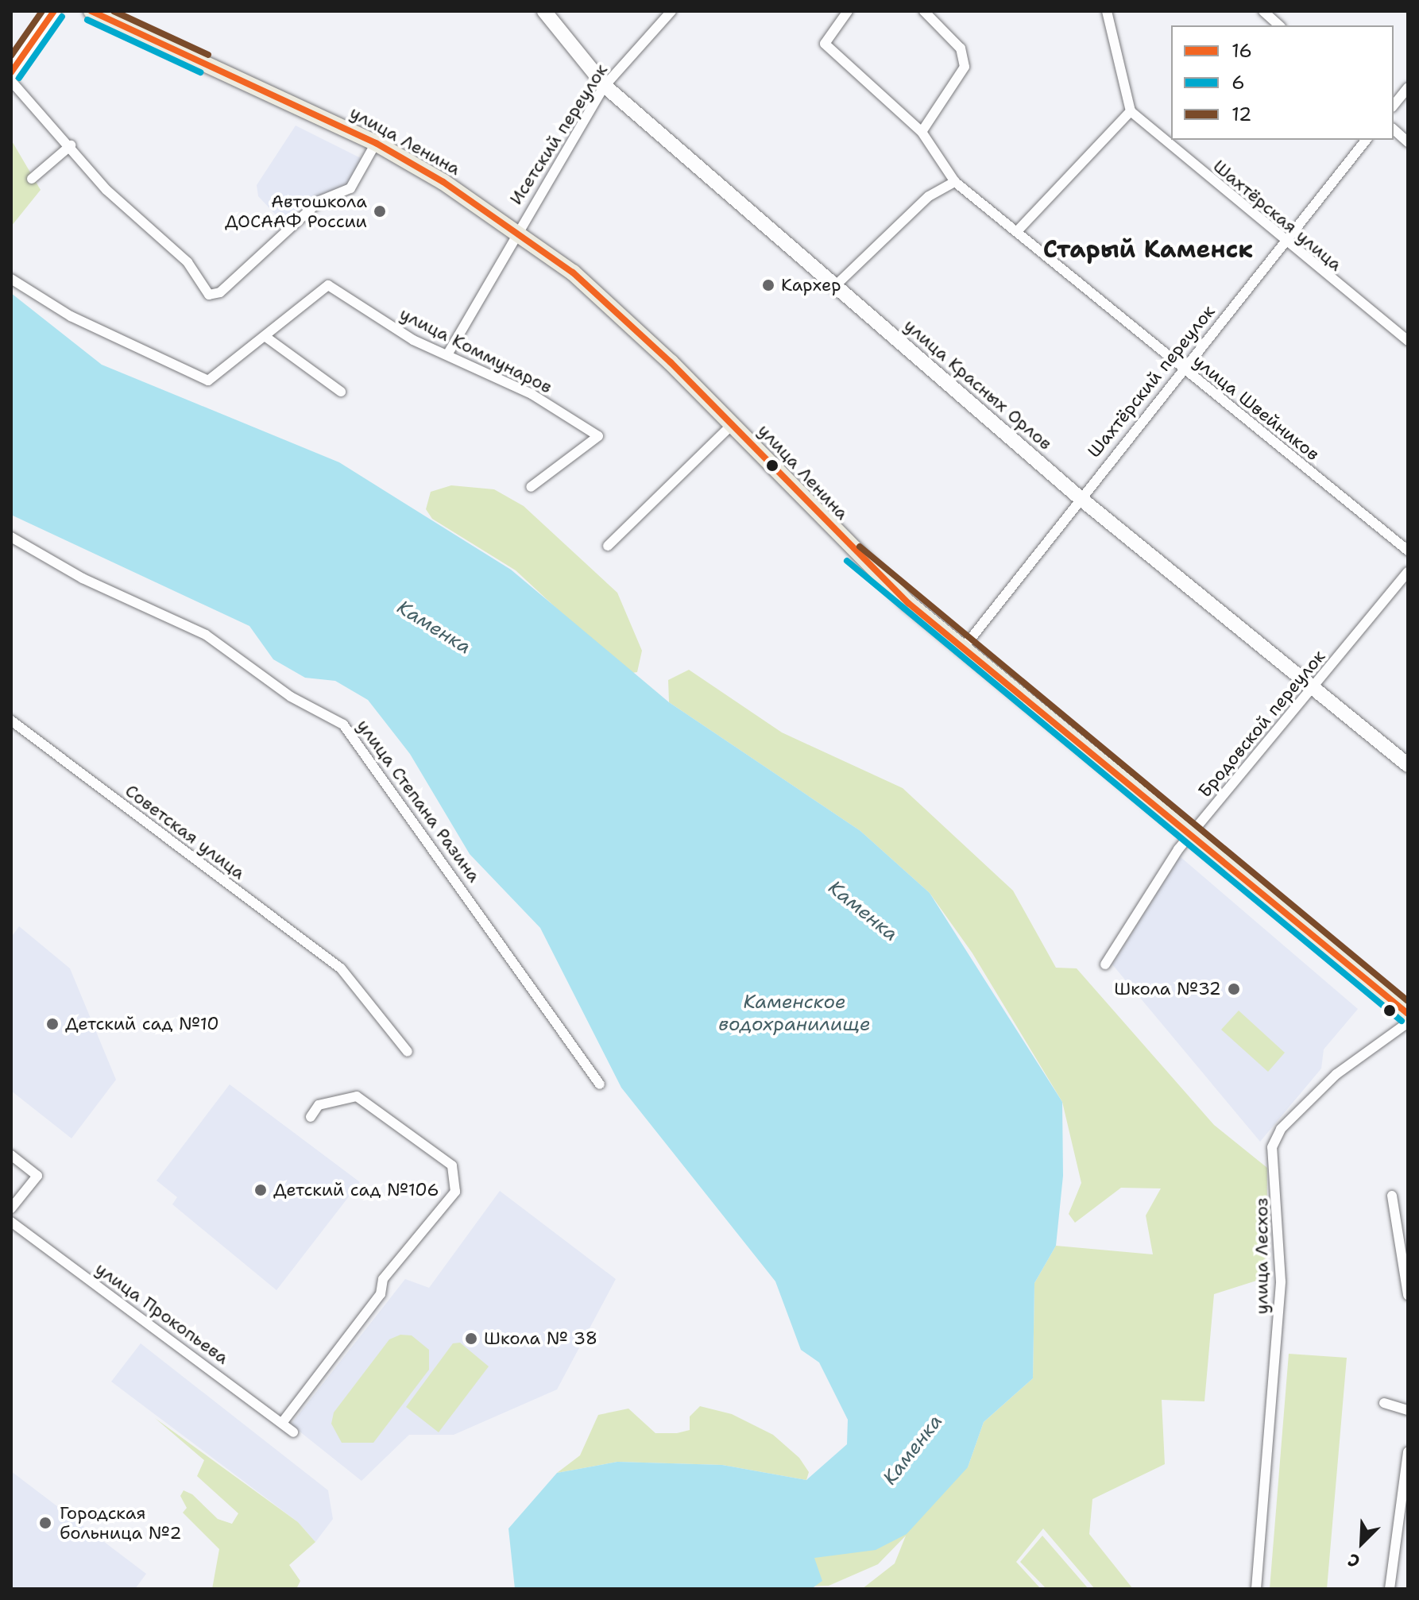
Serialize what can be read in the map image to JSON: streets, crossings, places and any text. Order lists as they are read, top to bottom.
{
  "streets": {
    "main road": ["улица Ленина"],
    "street": [
      "Исетский переулок",
      "Шахтёрская улица",
      "улица Коммунаров",
      "Шахтёрский переулок",
      "улица Красных Орлов",
      "улица Швейников",
      "Бродовской переулок",
      "улица Степана Разина",
      "Советская улица",
      "улица Лесхоз",
      "улица Прокопьева"
    ]
  },
  "crossings": [
    ["Исетский переулок", "улица Ленина"],
    ["Исетский переулок", "улица Коммунаров"],
    ["Исетский переулок", "улица Красных Орлов"],
    ["улица Ленина", "Шахтёрский переулок"],
    ["улица Ленина", "Бродовской переулок"],
    ["Шахтёрская улица", "Шахтёрский переулок"],
    ["Шахтёрский переулок", "улица Красных Орлов"],
    ["Шахтёрский переулок", "улица Швейников"],
    ["улица Красных Орлов", "Бродовской переулок"]
  ],
  "districts": ["Старый Каменск"],
  "water": ["Каменка", "Каменское водохранилище"],
  "places": [
    "Автошкола ДОСААФ России",
    "Кархер",
    "Школа №32",
    "Детский сад №10",
    "Детский сад №106",
    "Школа № 38",
    "Городская больница №2"
  ],
  "lines": ["transit line 16", "transit line 12", "transit line 6"],
  "legend": ["16", "6", "12"],
  "north": "bottom left"
}
